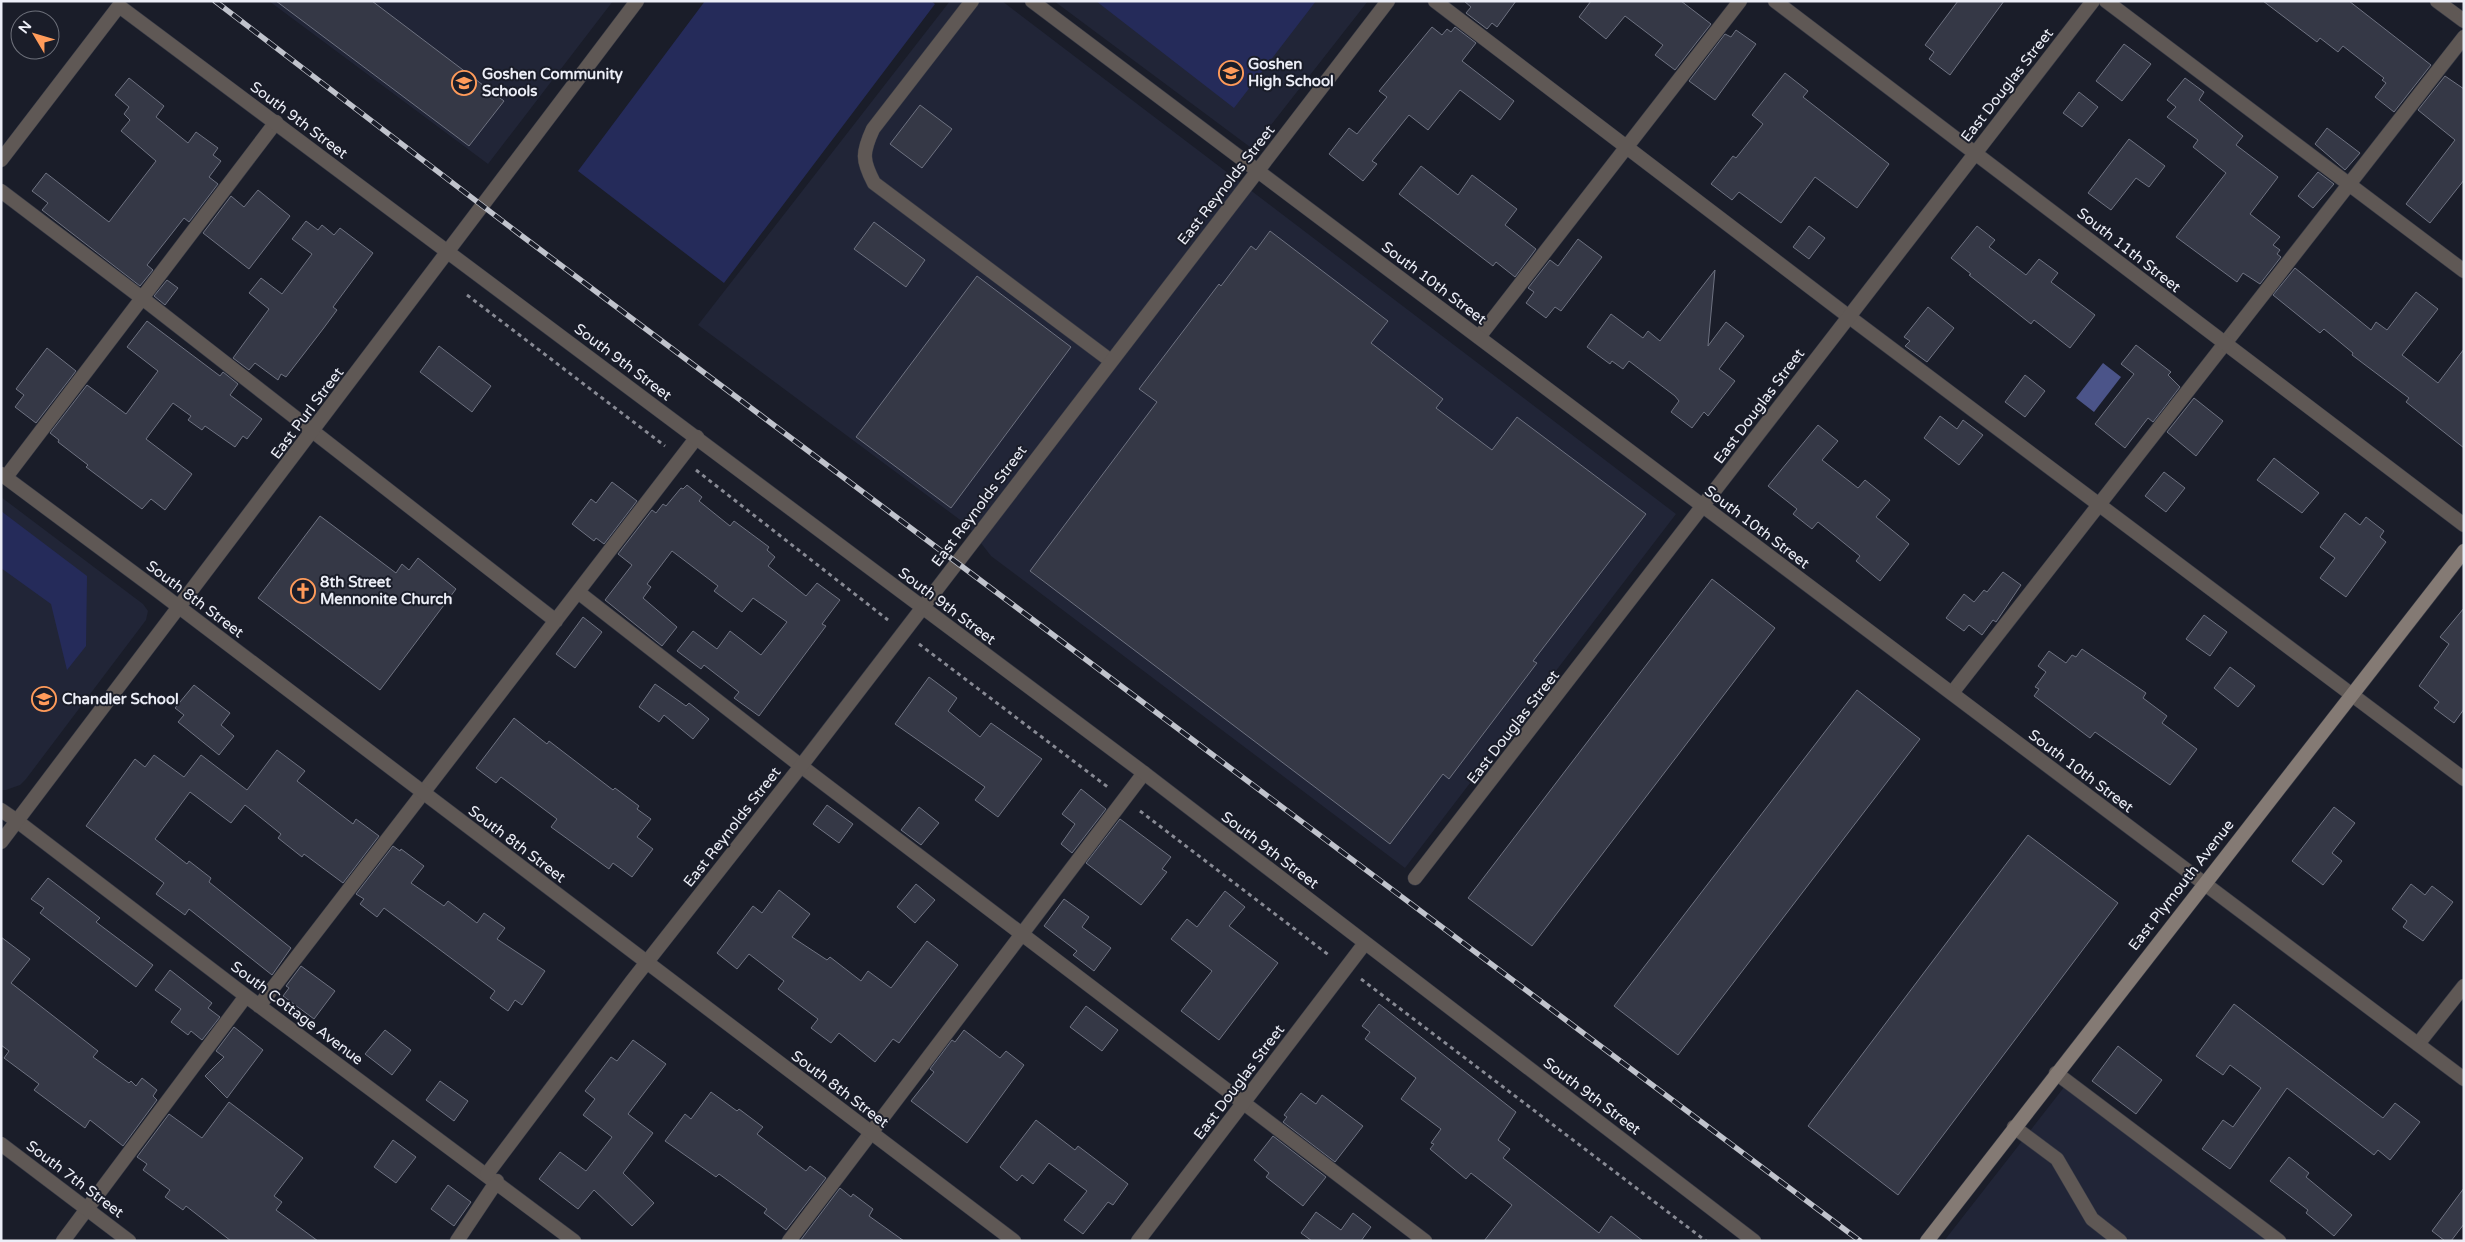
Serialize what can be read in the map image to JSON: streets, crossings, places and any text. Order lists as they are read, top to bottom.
{
  "streets": {
    "main road": ["East Plymouth Avenue"],
    "street": [
      "East Douglas Street",
      "South 9th Street",
      "East Reynolds Street",
      "South 11th Street",
      "South 10th Street",
      "East Purl Street",
      "South 8th Street",
      "South Cottage Avenue",
      "South 7th Street"
    ]
  },
  "crossings": [
    ["East Douglas Street", "South 9th Street"],
    ["East Douglas Street", "South 11th Street"],
    ["East Douglas Street", "South 10th Street"],
    ["South 9th Street", "East Reynolds Street"],
    ["South 9th Street", "East Purl Street"],
    ["East Reynolds Street", "South 10th Street"],
    ["East Reynolds Street", "South 8th Street"],
    ["East Reynolds Street", "South Cottage Avenue"],
    ["South 10th Street", "East Plymouth Avenue"],
    ["East Purl Street", "South 8th Street"],
    ["East Purl Street", "South Cottage Avenue"]
  ],
  "places": {
    "school or university": ["Goshen High School", "Goshen Community Schools", "Chandler School"],
    "church": ["8th Street Mennonite Church"]
  },
  "north": "top left"
}
